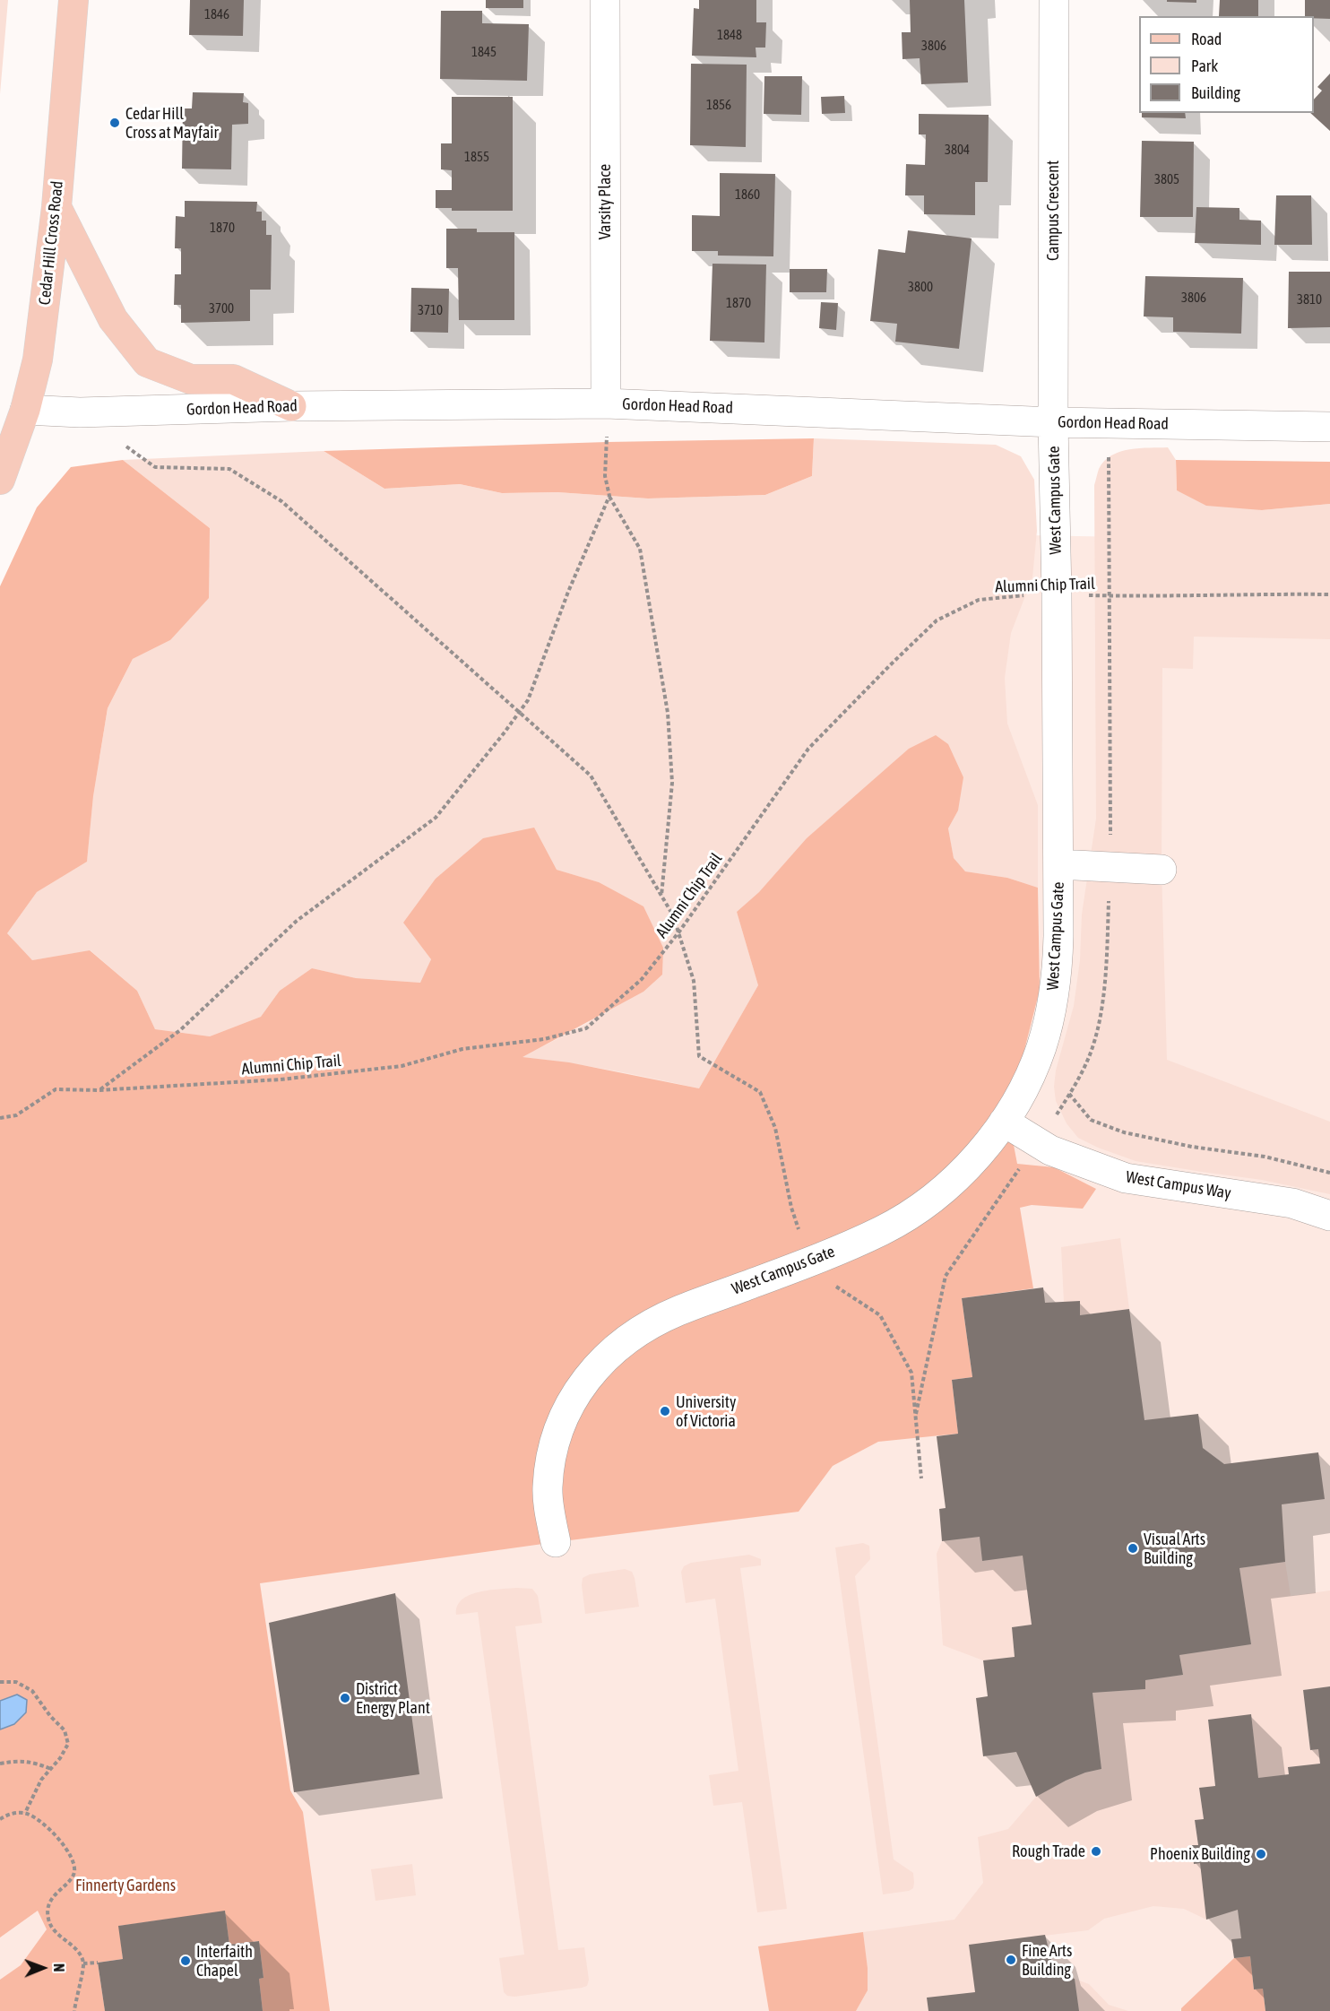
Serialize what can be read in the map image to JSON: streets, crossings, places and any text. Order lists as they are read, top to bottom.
{
  "streets": {
    "main road": ["Cedar Hill Cross Road"],
    "street": [
      "Varsity Place",
      "Campus Crescent",
      "Gordon Head Road",
      "West Campus Gate",
      "West Campus Way"
    ],
    "path": ["Alumni Chip Trail"]
  },
  "crossings": [
    ["Varsity Place", "Gordon Head Road"],
    ["Campus Crescent", "Gordon Head Road"],
    ["Campus Crescent", "West Campus Gate"],
    ["Cedar Hill Cross Road", "Gordon Head Road"],
    ["Gordon Head Road", "West Campus Gate"],
    ["West Campus Gate", "Alumni Chip Trail"],
    ["West Campus Gate", "West Campus Way"]
  ],
  "parks": ["Finnerty Gardens"],
  "places": [
    "Cedar Hill Cross at Mayfair",
    "University of Victoria",
    "Visual Arts Building",
    "District Energy Plant",
    "Rough Trade",
    "Phoenix Building",
    "Fine Arts Building",
    "Interfaith Chapel"
  ],
  "house_numbers": [
    "1846",
    "1848",
    "3806",
    "1845",
    "1856",
    "3804",
    "1855",
    "3805",
    "1860",
    "1870",
    "3800",
    "3806",
    "3810",
    "1870",
    "3700",
    "3710"
  ],
  "legend": ["Road", "Park", "Building"],
  "north": "right"
}
